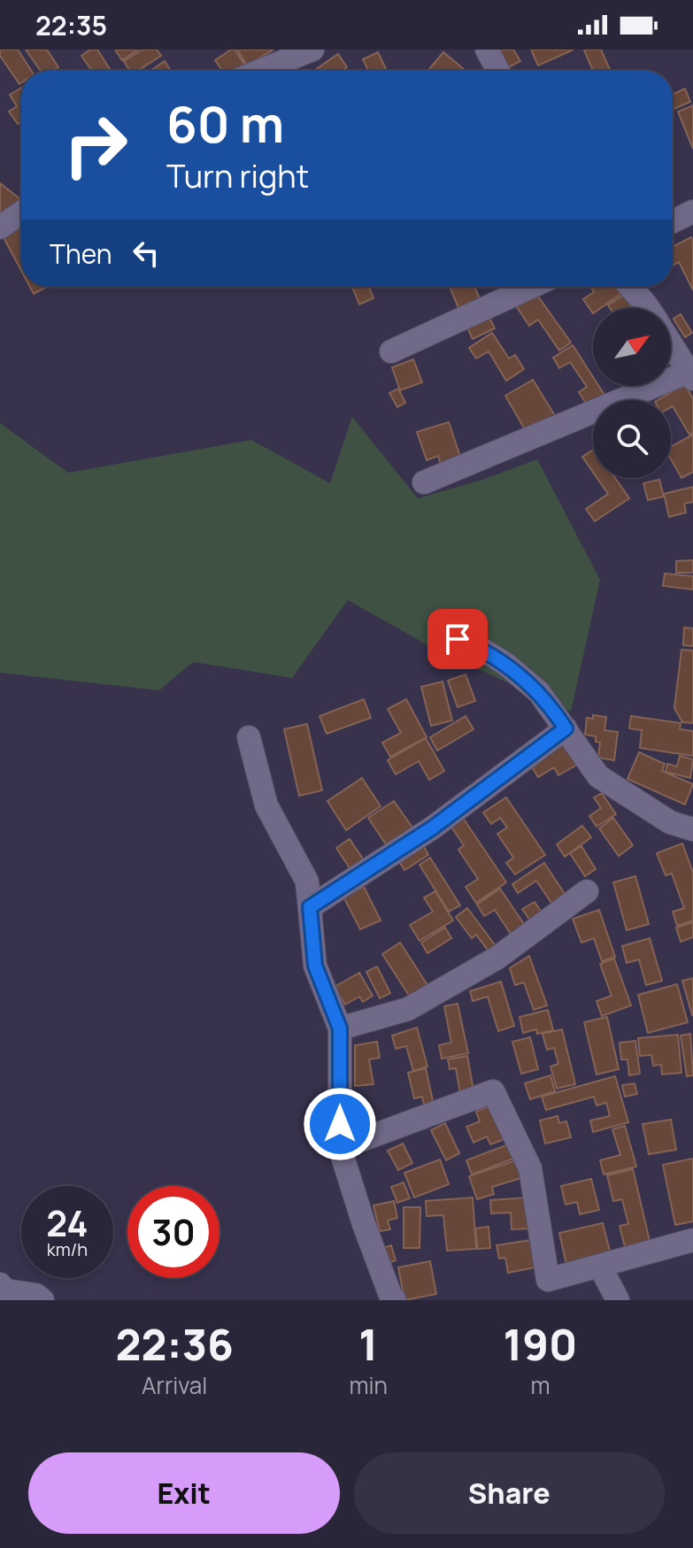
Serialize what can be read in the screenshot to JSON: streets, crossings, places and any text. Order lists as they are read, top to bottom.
{
  "north": "top right",
  "page": {
    "status": "22:35",
    "turn": ["60 m", "Turn right"],
    "then": "Then",
    "speed": "24 km/h",
    "limit": "30",
    "eta": [
      "22:36",
      "Arrival",
      "1",
      "min",
      "190",
      "m"
    ],
    "buttons": ["Exit", "Share"]
  }
}
